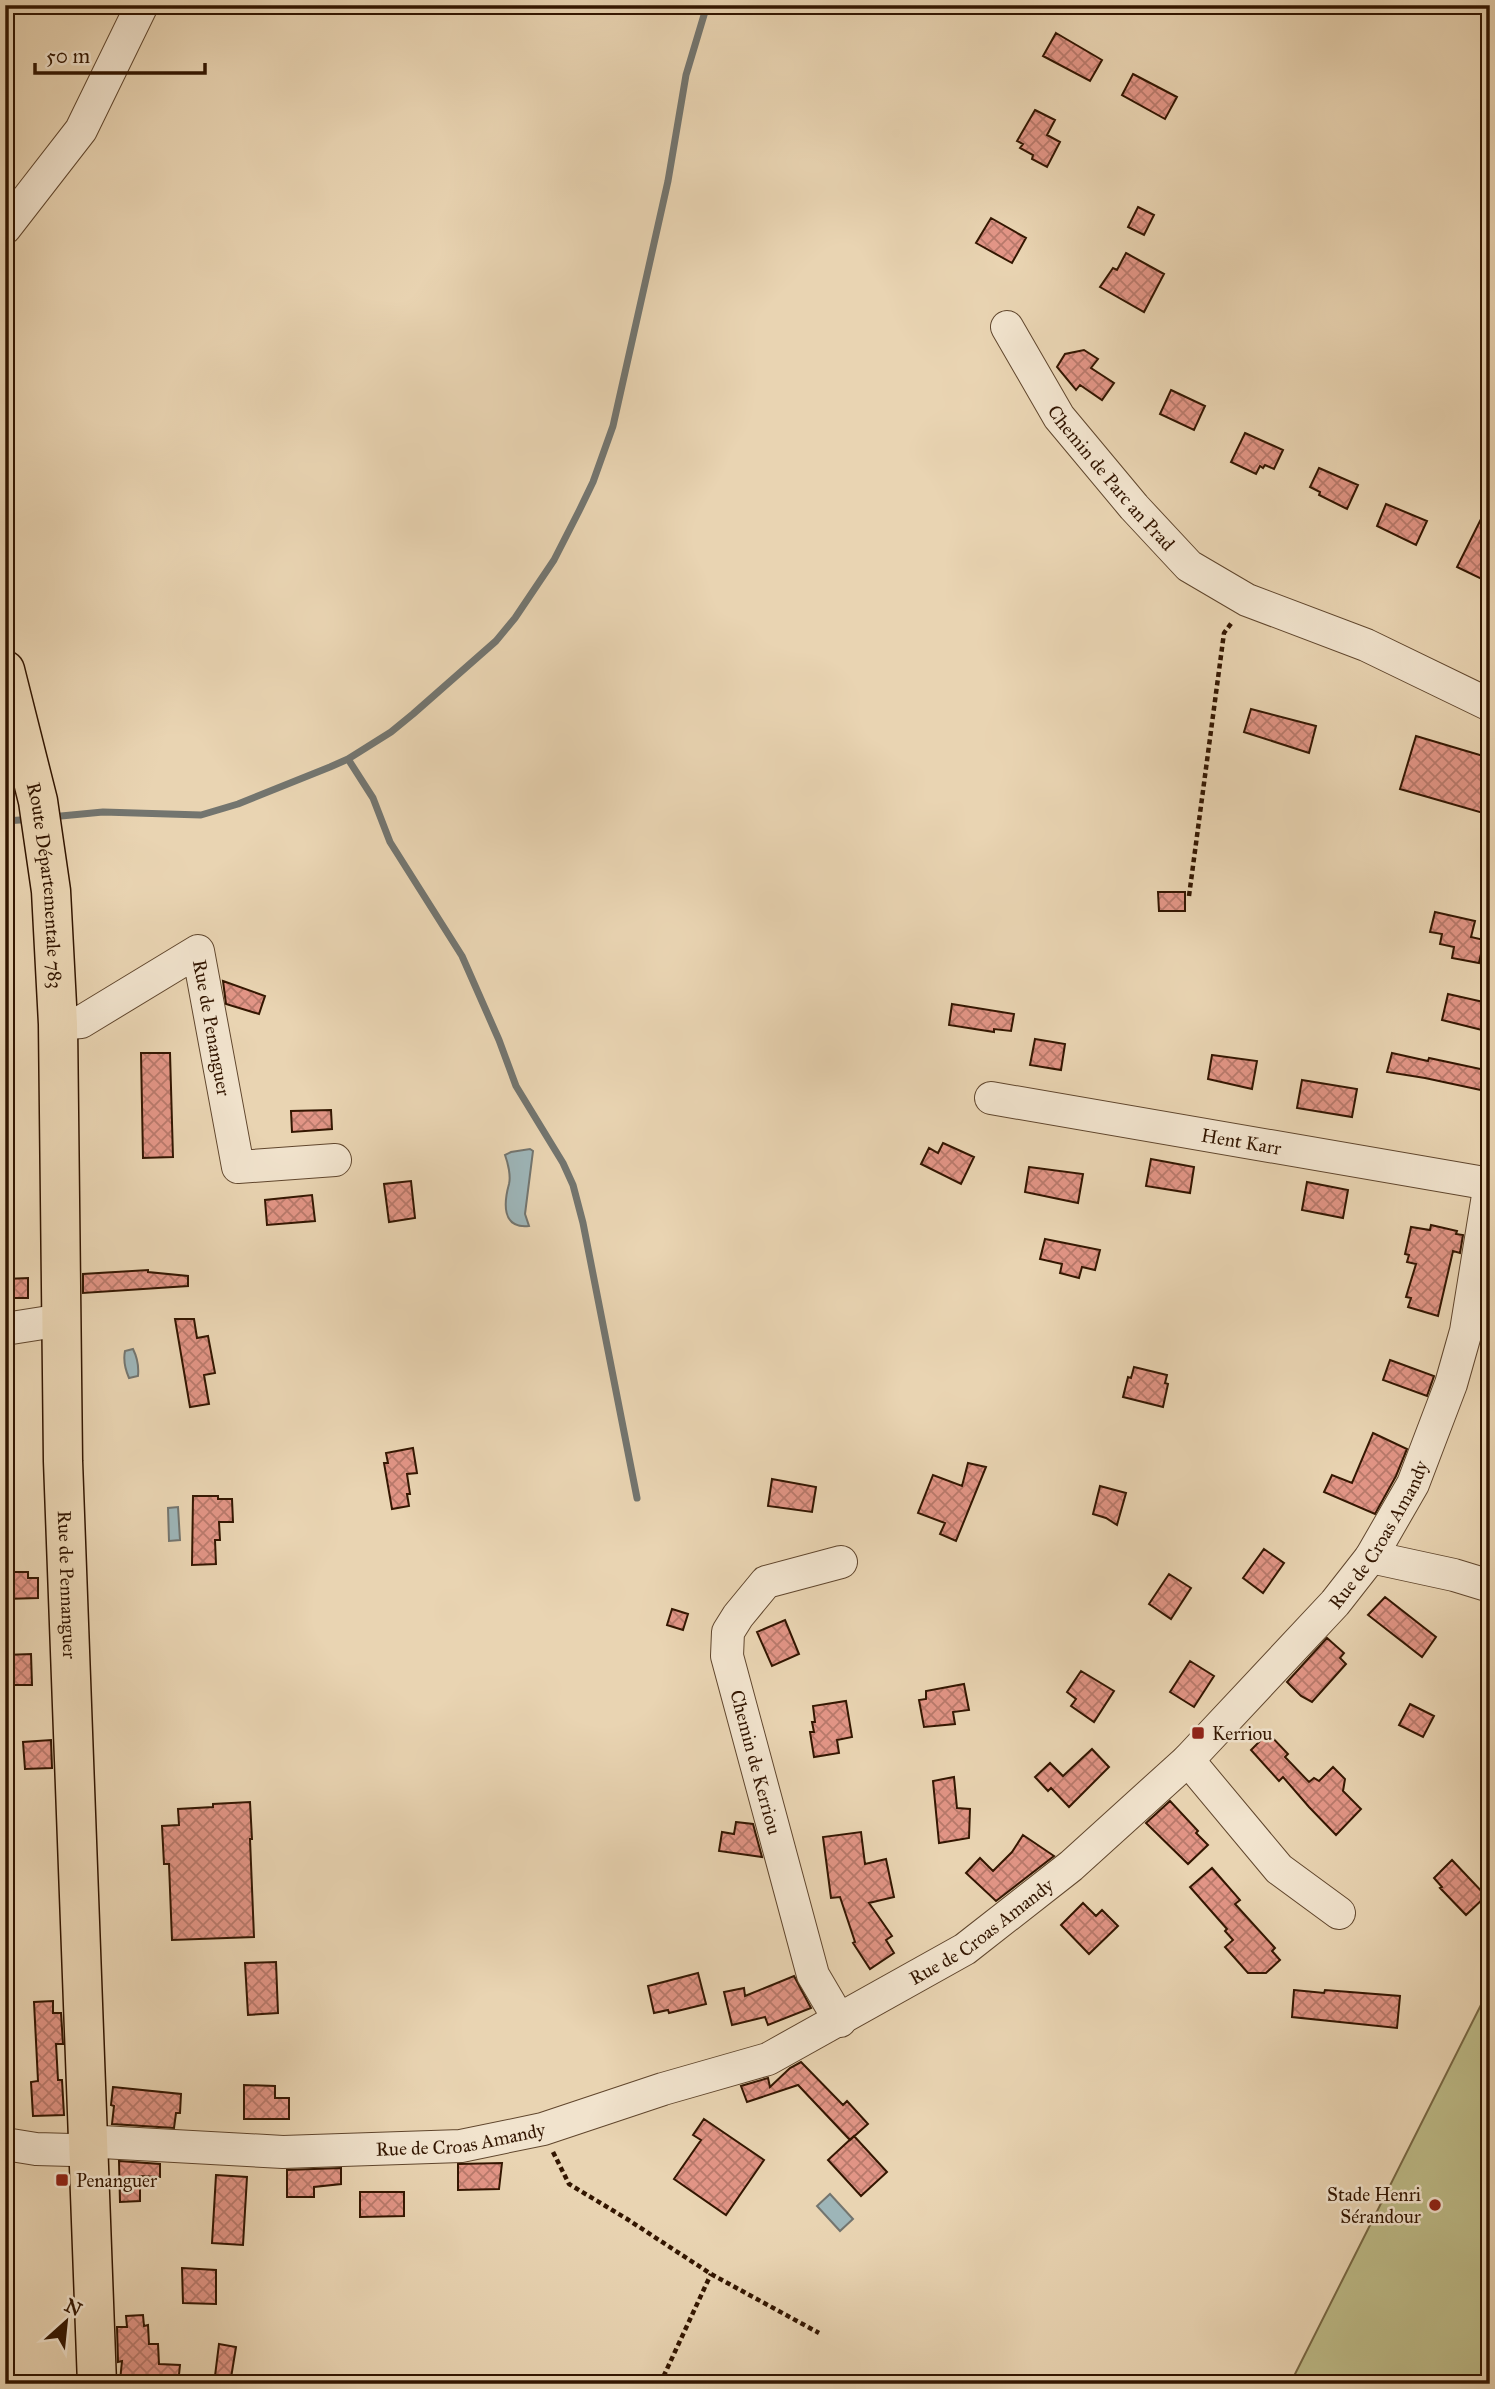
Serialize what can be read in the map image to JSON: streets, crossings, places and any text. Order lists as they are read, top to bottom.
{
  "streets": {
    "main road": ["Route Départementale 783", "Rue de Pennanguer"],
    "street": [
      "Chemin de Parc an Prad",
      "Rue de Penanguer",
      "Hent Karr",
      "Rue de Croas Amandy",
      "Chemin de Kerriou"
    ]
  },
  "crossings": [
    ["Route Départementale 783", "Rue de Penanguer"],
    ["Route Départementale 783", "Rue de Pennanguer"],
    ["Rue de Penanguer", "Rue de Pennanguer"],
    ["Hent Karr", "Rue de Croas Amandy"],
    ["Rue de Croas Amandy", "Rue de Pennanguer"],
    ["Rue de Croas Amandy", "Chemin de Kerriou"]
  ],
  "places": {
    "transit": ["Kerriou", "Penanguer"],
    "other": ["Stade Henri Sérandour"]
  },
  "scale_bar": "50 m",
  "north": "top right"
}
